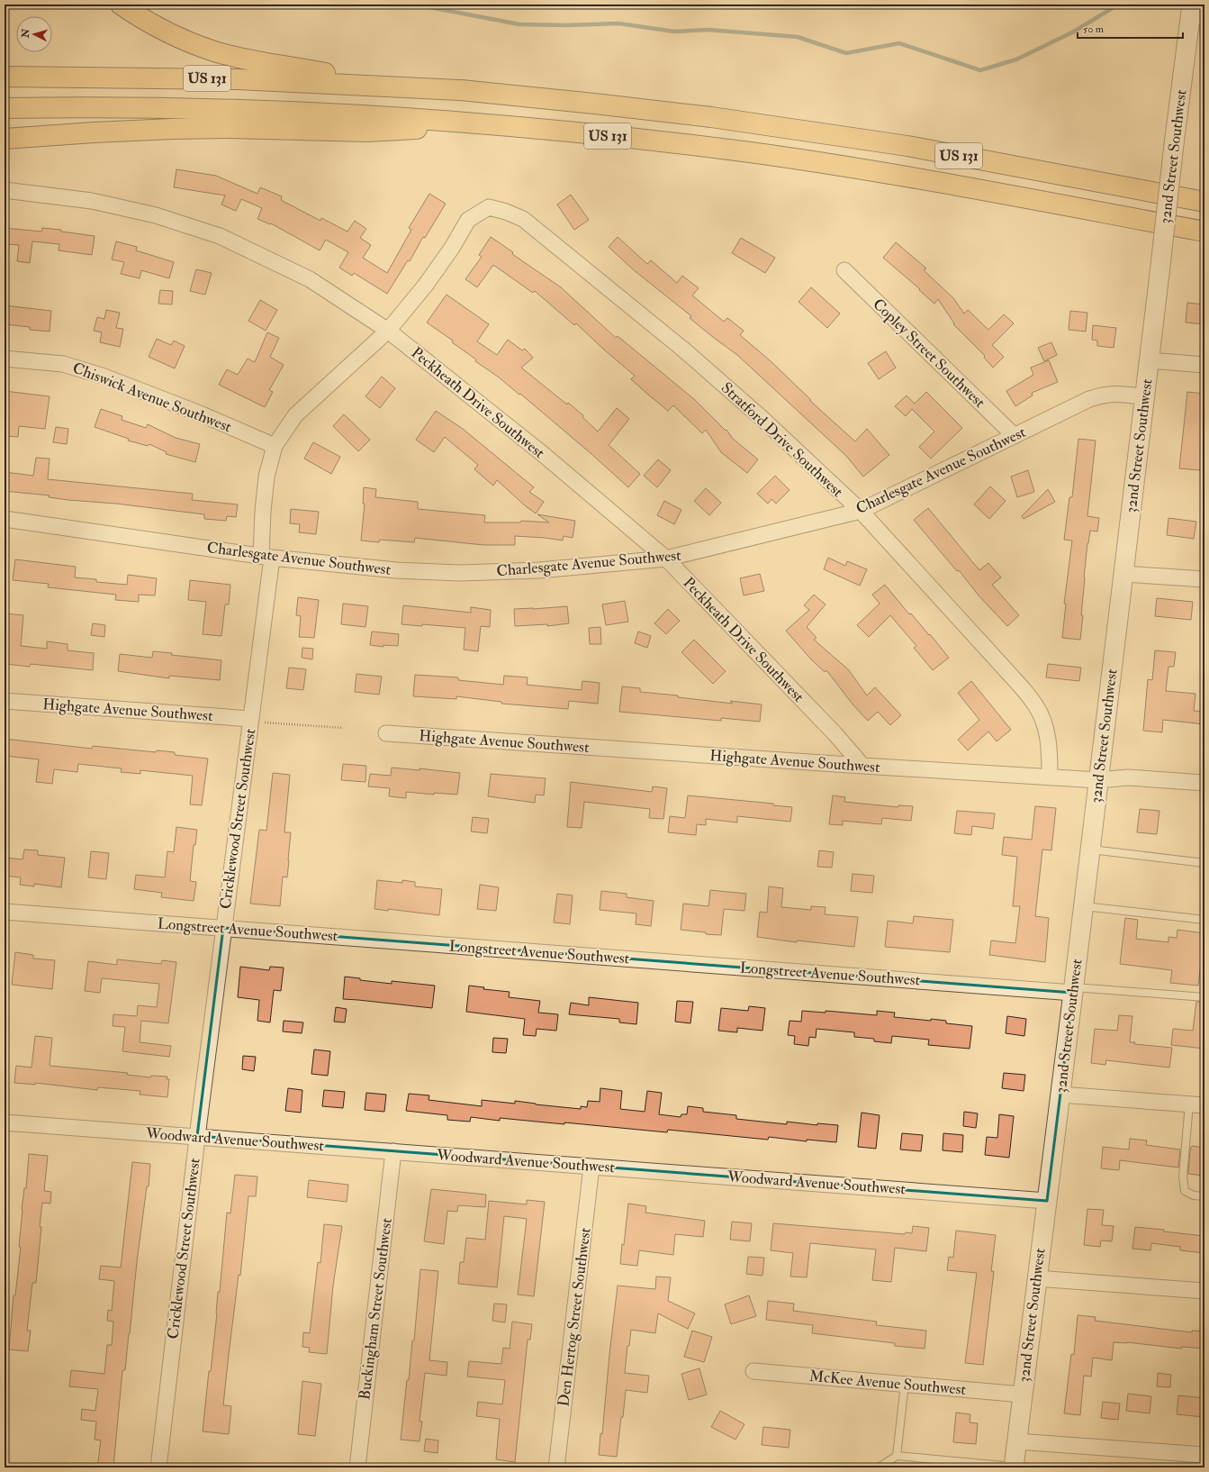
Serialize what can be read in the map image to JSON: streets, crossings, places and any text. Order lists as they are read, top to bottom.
{
  "streets": {
    "highway": ["US 131"],
    "street": [
      "32nd Street Southwest",
      "Copley Street Southwest",
      "Chiswick Avenue Southwest",
      "Peckheath Drive Southwest",
      "Stratford Drive Southwest",
      "Charlesgate Avenue Southwest",
      "Highgate Avenue Southwest",
      "Cricklewood Street Southwest",
      "Longstreet Avenue Southwest",
      "Woodward Avenue Southwest",
      "Buckingham Street Southwest",
      "Den Hertog Street Southwest",
      "McKee Avenue Southwest"
    ]
  },
  "crossings": [
    ["32nd Street Southwest", "Charlesgate Avenue Southwest"],
    ["32nd Street Southwest", "Highgate Avenue Southwest"],
    ["32nd Street Southwest", "Longstreet Avenue Southwest"],
    ["32nd Street Southwest", "Woodward Avenue Southwest"],
    ["32nd Street Southwest", "McKee Avenue Southwest"],
    ["Copley Street Southwest", "Charlesgate Avenue Southwest"],
    ["Chiswick Avenue Southwest", "Cricklewood Street Southwest"],
    ["Peckheath Drive Southwest", "Charlesgate Avenue Southwest"],
    ["Peckheath Drive Southwest", "Highgate Avenue Southwest"],
    ["Peckheath Drive Southwest", "Cricklewood Street Southwest"],
    ["Stratford Drive Southwest", "Charlesgate Avenue Southwest"],
    ["Stratford Drive Southwest", "Highgate Avenue Southwest"],
    ["Stratford Drive Southwest", "Cricklewood Street Southwest"],
    ["Charlesgate Avenue Southwest", "Cricklewood Street Southwest"],
    ["Highgate Avenue Southwest", "Cricklewood Street Southwest"],
    ["Cricklewood Street Southwest", "Longstreet Avenue Southwest"],
    ["Cricklewood Street Southwest", "Woodward Avenue Southwest"],
    ["Woodward Avenue Southwest", "Buckingham Street Southwest"],
    ["Woodward Avenue Southwest", "Den Hertog Street Southwest"]
  ],
  "scale_bar": "50 m",
  "north": "left"
}
